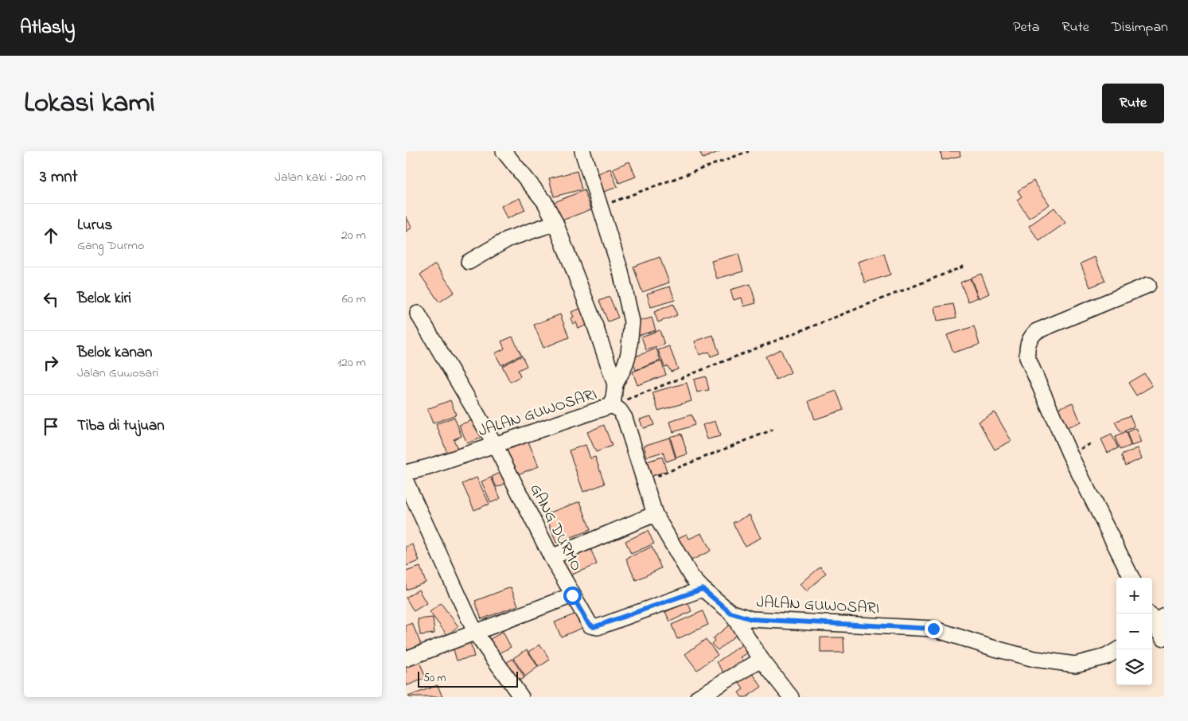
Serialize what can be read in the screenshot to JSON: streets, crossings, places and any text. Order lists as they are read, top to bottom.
{
  "streets": {
    "street": ["JALAN GUWOSARI", "GANG DURMO"]
  },
  "crossings": [
    ["JALAN GUWOSARI", "GANG DURMO"]
  ],
  "scale_bar": "50 m",
  "page": {
    "header": "Atlasly",
    "nav": ["Peta", "Rute", "Disimpan"],
    "title": "Lokasi kami",
    "buttons": "Rute",
    "heading": ["3 mnt", "Jalan kaki · 200 m"],
    "list": [
      ["Lurus", "Gang Durmo", "20 m"],
      ["Belok kiri", "60 m"],
      ["Belok kanan", "Jalan Guwosari", "120 m"],
      "Tiba di tujuan"
    ],
    "map_buttons": ["+", "−"],
    "scale": "50 m"
  }
}
